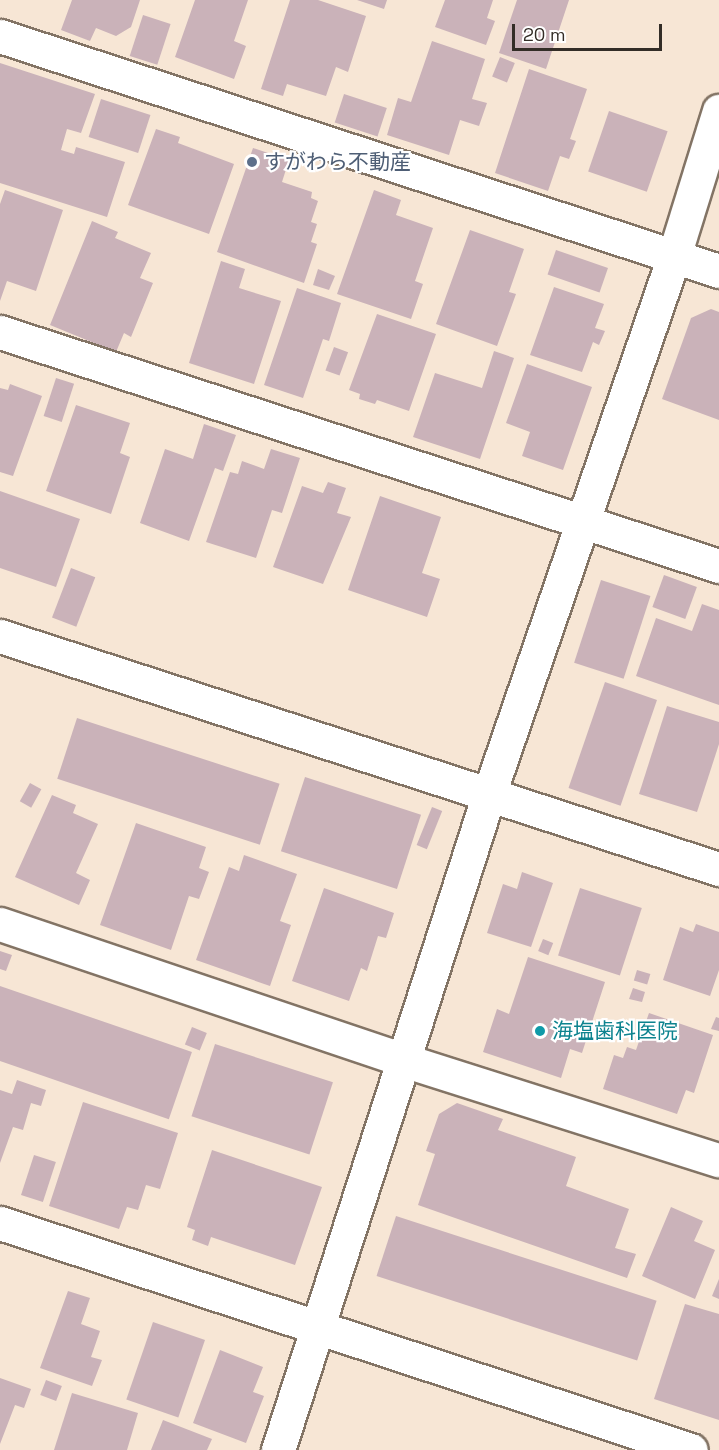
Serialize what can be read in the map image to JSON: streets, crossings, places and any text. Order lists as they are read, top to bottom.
{
  "places": ["すがわら不動産", "海塩歯科医院"],
  "scale_bar": "20 m"
}
